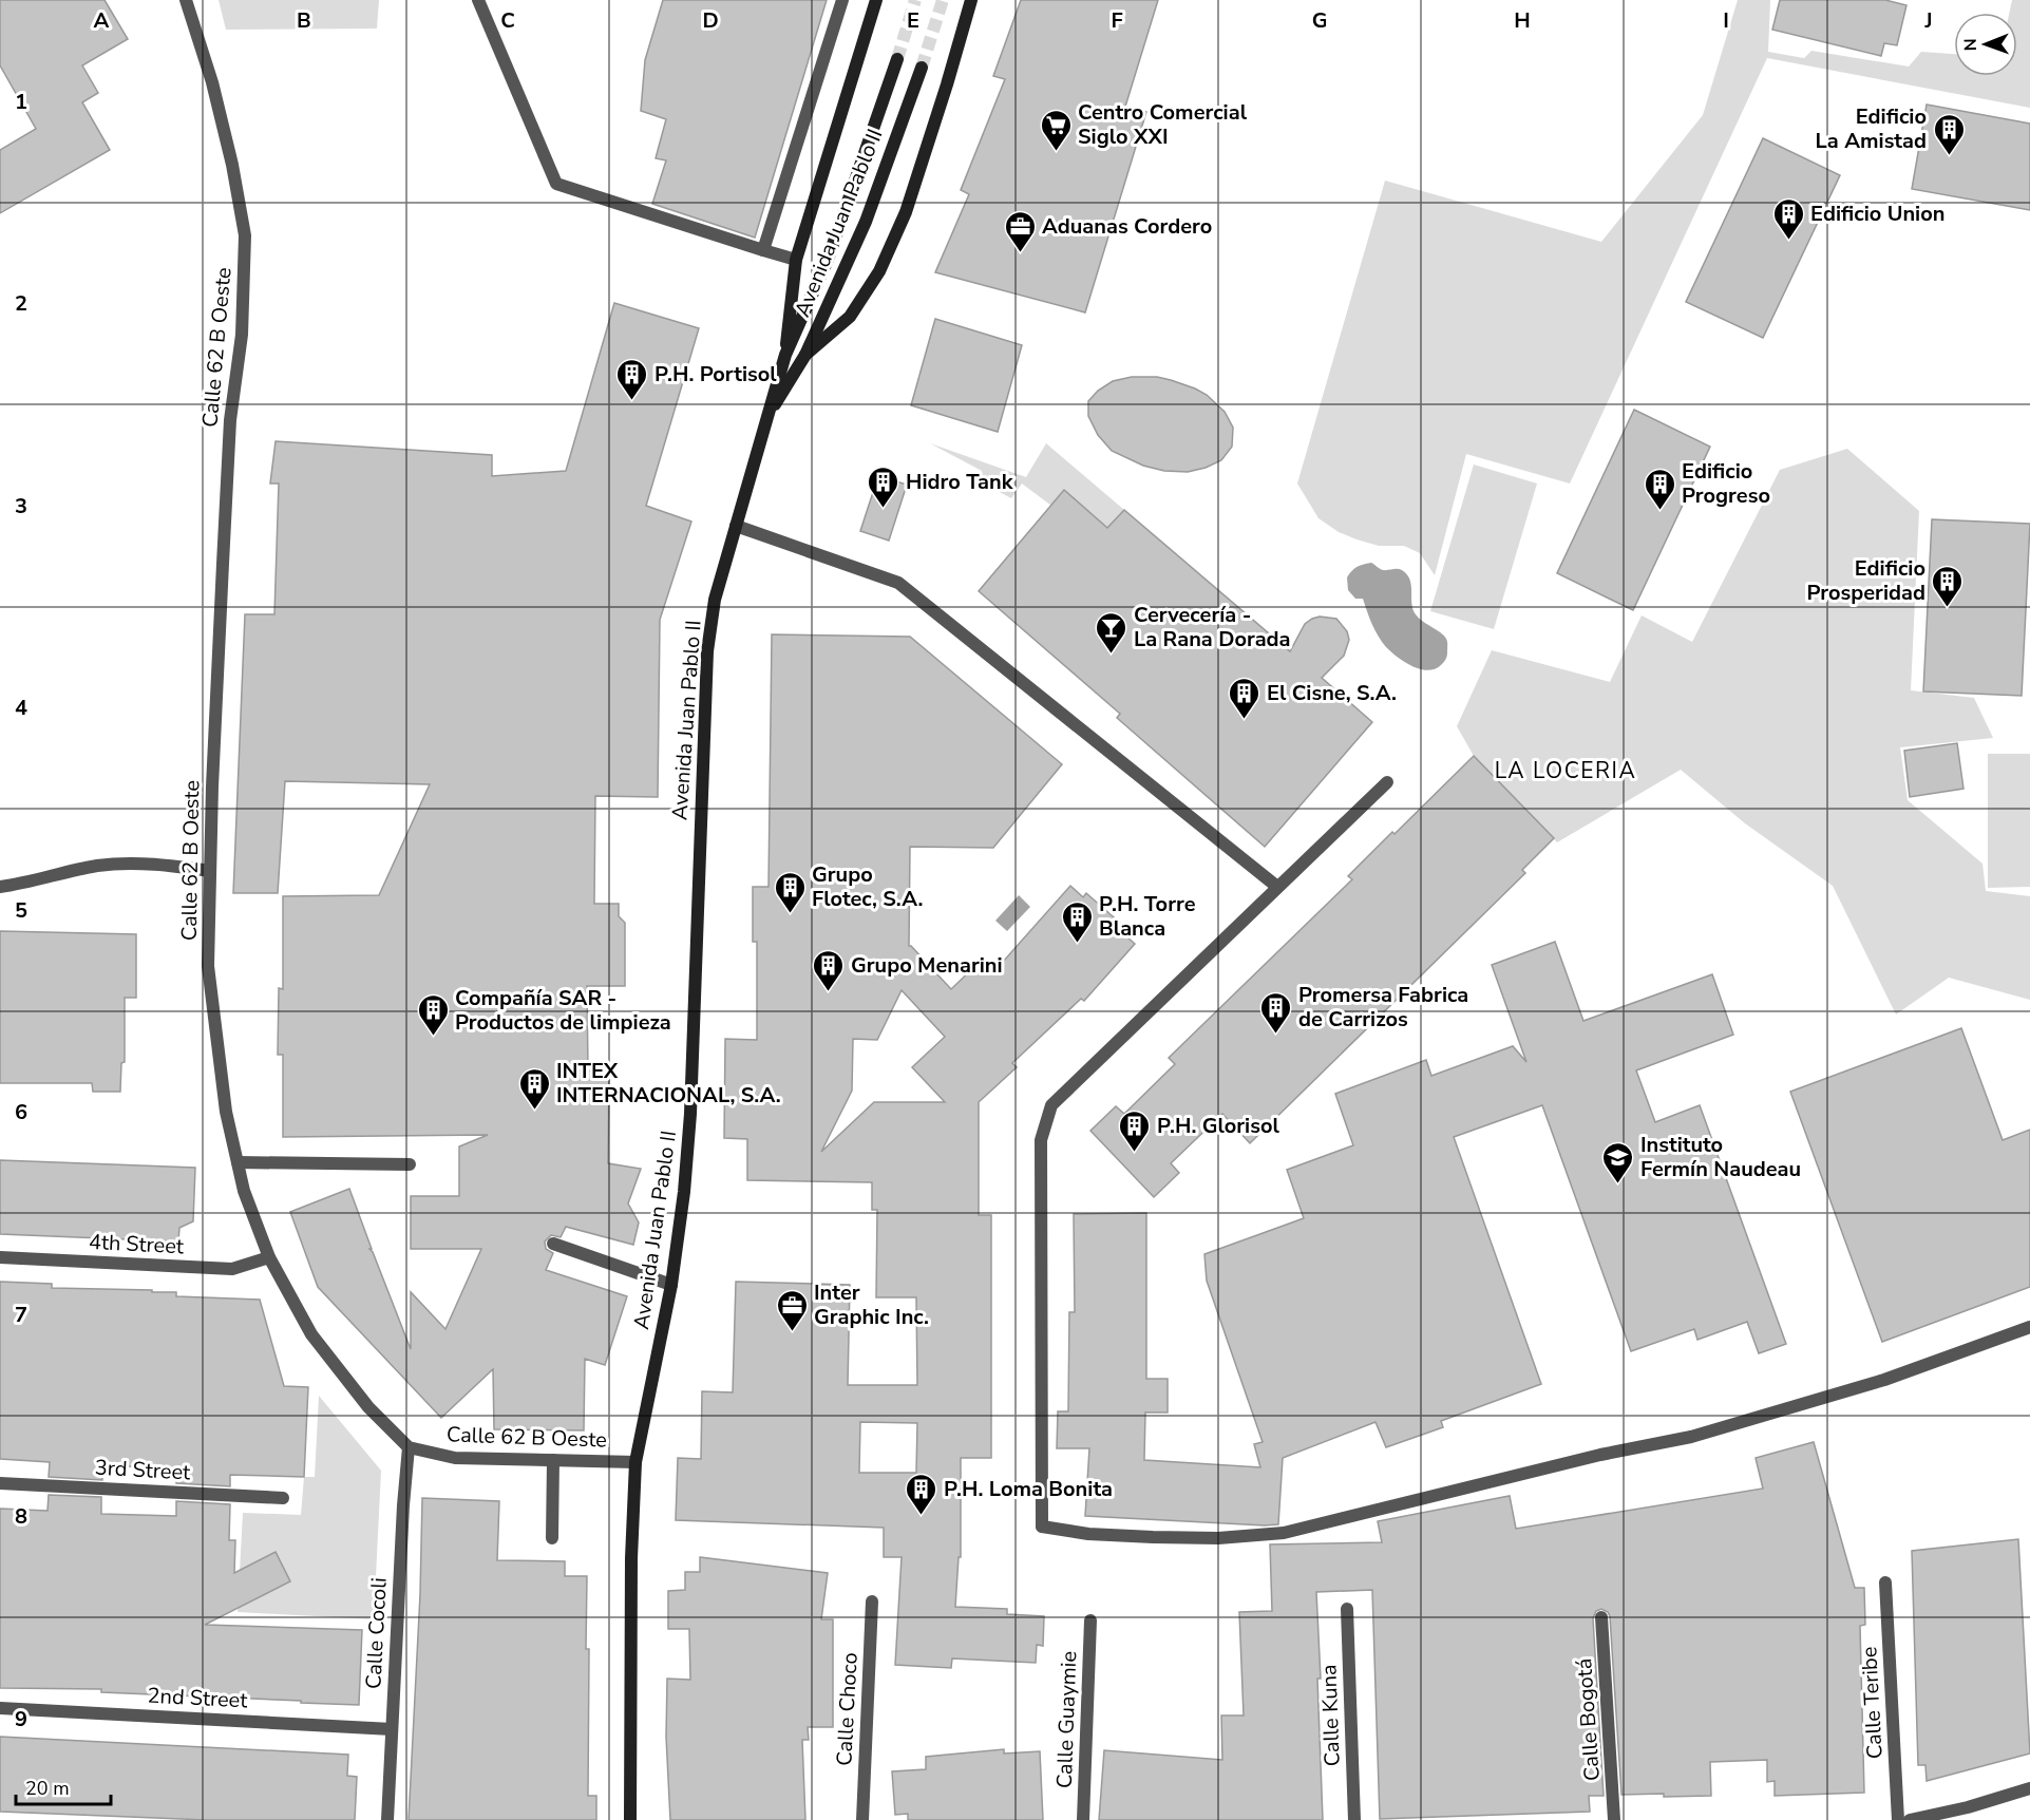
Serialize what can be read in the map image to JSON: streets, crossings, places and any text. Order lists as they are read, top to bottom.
{
  "streets": {
    "main road": ["Avenida Juan Pablo II"],
    "street": [
      "Calle 62 B Oeste",
      "4th Street",
      "3rd Street",
      "Calle Cocoli",
      "2nd Street",
      "Calle Teribe",
      "Calle Choco",
      "Calle Kuna",
      "Calle Guaymie",
      "Calle Bogotá"
    ]
  },
  "crossings": [
    ["Avenida Juan Pablo II", "Calle 62 B Oeste"],
    ["Calle 62 B Oeste", "4th Street"],
    ["Calle 62 B Oeste", "Calle Cocoli"],
    ["Calle Cocoli", "2nd Street"]
  ],
  "districts": ["LA LOCERIA"],
  "places": {
    "supermarket": ["Centro Comercial Siglo XXI"],
    "building": [
      "Edificio La Amistad",
      "Edificio Union",
      "P.H. Portisol",
      "Hidro Tank",
      "Edificio Progreso",
      "Edificio Prosperidad",
      "El Cisne, S.A.",
      "Grupo Flotec, S.A.",
      "P.H. Torre Blanca",
      "Grupo Menarini",
      "Promersa Fabrica de Carrizos",
      "Compañía SAR - Productos de limpieza",
      "INTEX INTERNACIONAL, S.A.",
      "P.H. Glorisol",
      "P.H. Loma Bonita"
    ],
    "office": ["Aduanas Cordero", "Inter Graphic Inc."],
    "bar": ["Cervecería - La Rana Dorada"],
    "school or university": ["Instituto Fermín Naudeau"]
  },
  "scale_bar": "20 m",
  "north": "left",
  "grid": {
    "columns": [
      "A",
      "B",
      "C",
      "D",
      "E",
      "F",
      "G",
      "H",
      "I",
      "J"
    ],
    "rows": [
      "1",
      "2",
      "3",
      "4",
      "5",
      "6",
      "7",
      "8",
      "9"
    ]
  }
}
